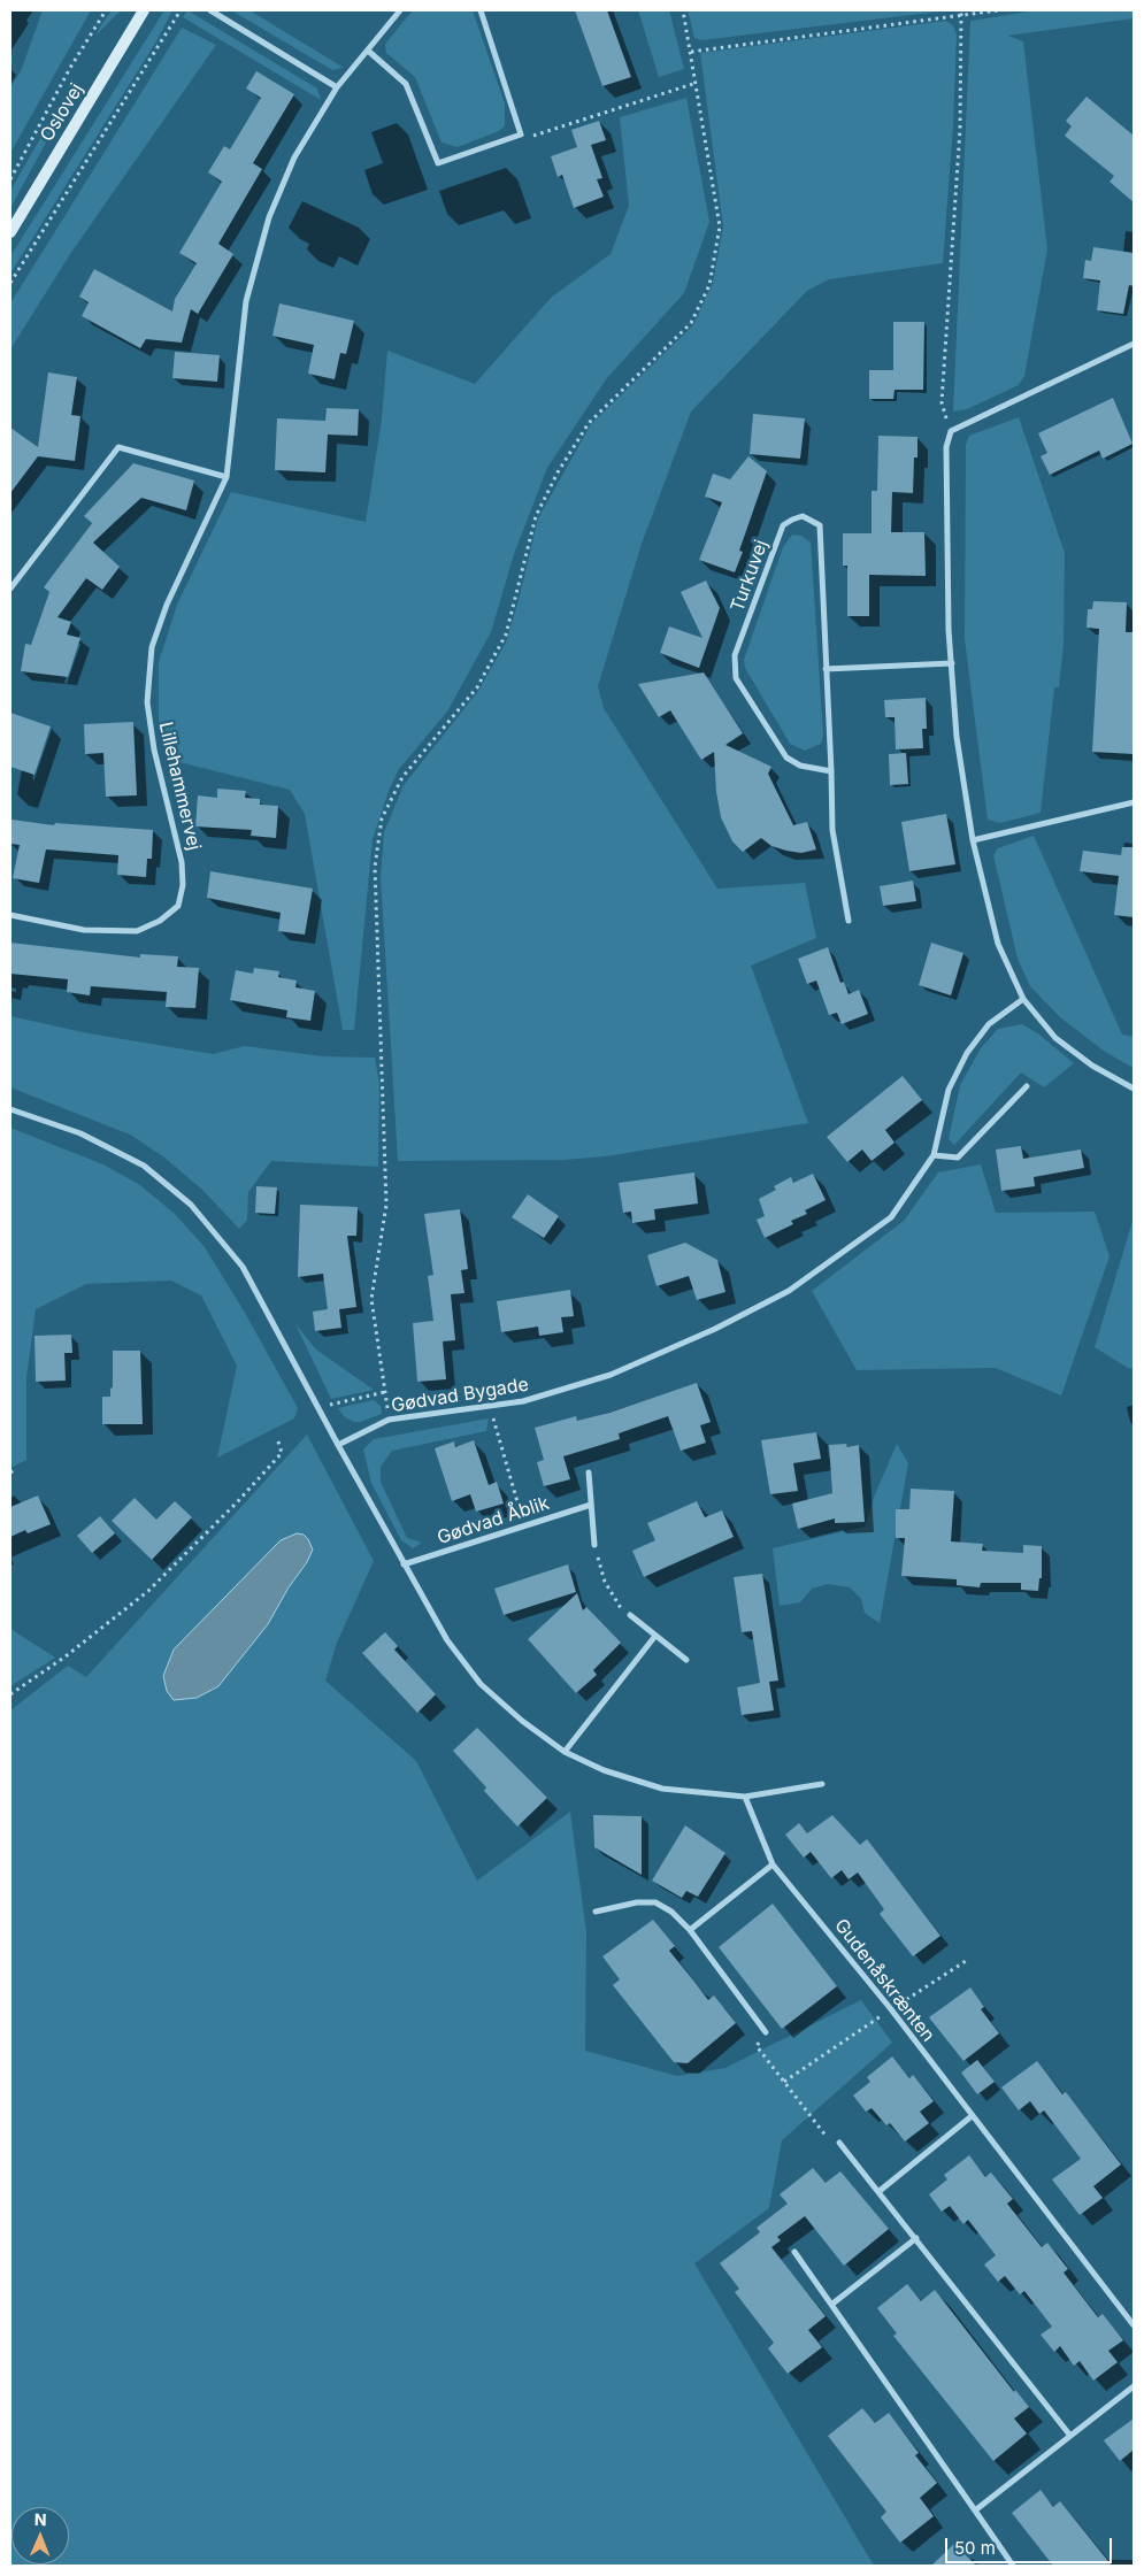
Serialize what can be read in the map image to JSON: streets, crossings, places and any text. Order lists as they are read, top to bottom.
{
  "streets": {
    "street": [
      "Oslovej",
      "Turkuvej",
      "Lillehammervej",
      "Gødvad Bygade",
      "Gødvad Åblik",
      "Gudenåskrænten"
    ]
  },
  "scale_bar": "50 m",
  "north": "top"
}
